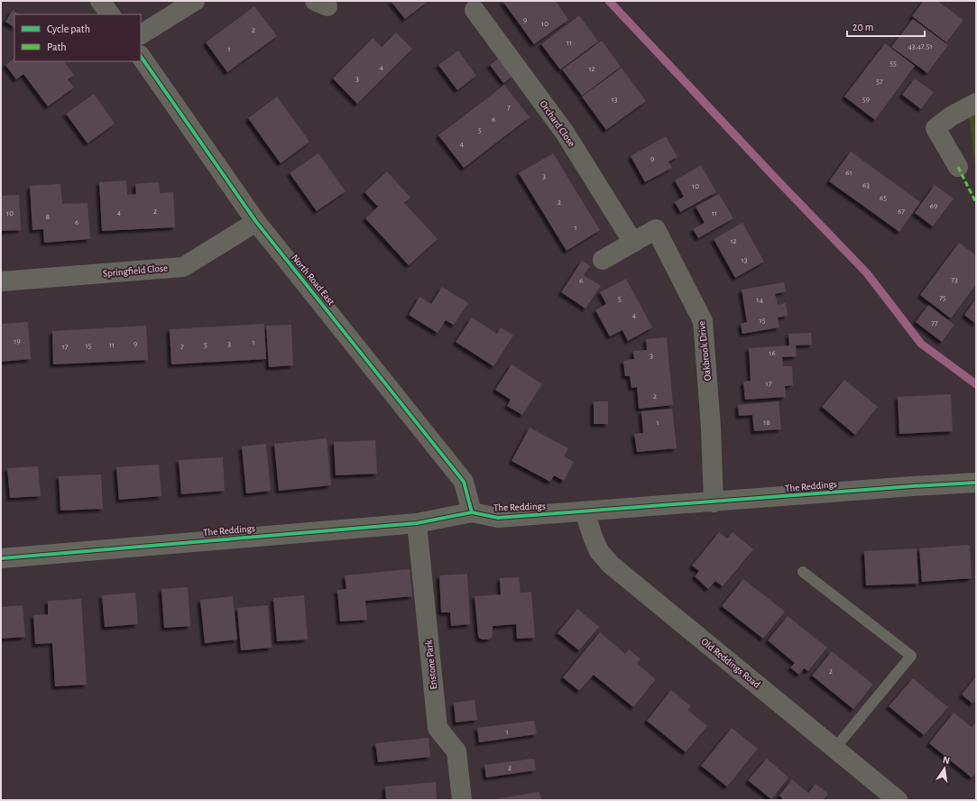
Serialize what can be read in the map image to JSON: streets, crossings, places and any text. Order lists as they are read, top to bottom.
{
  "streets": {
    "street": [
      "Orchard Close",
      "Springfield Close",
      "North Road East",
      "Oakbrook Drive",
      "The Reddings",
      "Old Reddings Road",
      "Enstone Park"
    ]
  },
  "crossings": [
    ["Orchard Close", "Oakbrook Drive"],
    ["Springfield Close", "North Road East"],
    ["North Road East", "The Reddings"],
    ["Oakbrook Drive", "The Reddings"],
    ["The Reddings", "Old Reddings Road"],
    ["The Reddings", "Enstone Park"]
  ],
  "house_numbers": [
    "9",
    "10",
    "2",
    "11",
    "43,47,51",
    "1",
    "55",
    "4",
    "12",
    "3",
    "57",
    "13",
    "59",
    "7",
    "6",
    "5",
    "4",
    "9",
    "61",
    "3",
    "63",
    "10",
    "65",
    "2",
    "69",
    "2",
    "67",
    "4",
    "10",
    "11",
    "8",
    "6",
    "1",
    "12",
    "13",
    "73",
    "6",
    "75",
    "5",
    "14",
    "4",
    "15",
    "77",
    "19",
    "1",
    "9",
    "3",
    "11",
    "5",
    "15",
    "17",
    "7",
    "16",
    "3",
    "17",
    "2",
    "1",
    "18",
    "2",
    "1",
    "2"
  ],
  "legend": ["Cycle path", "Path"],
  "scale_bar": "20 m",
  "north": "top"
}
